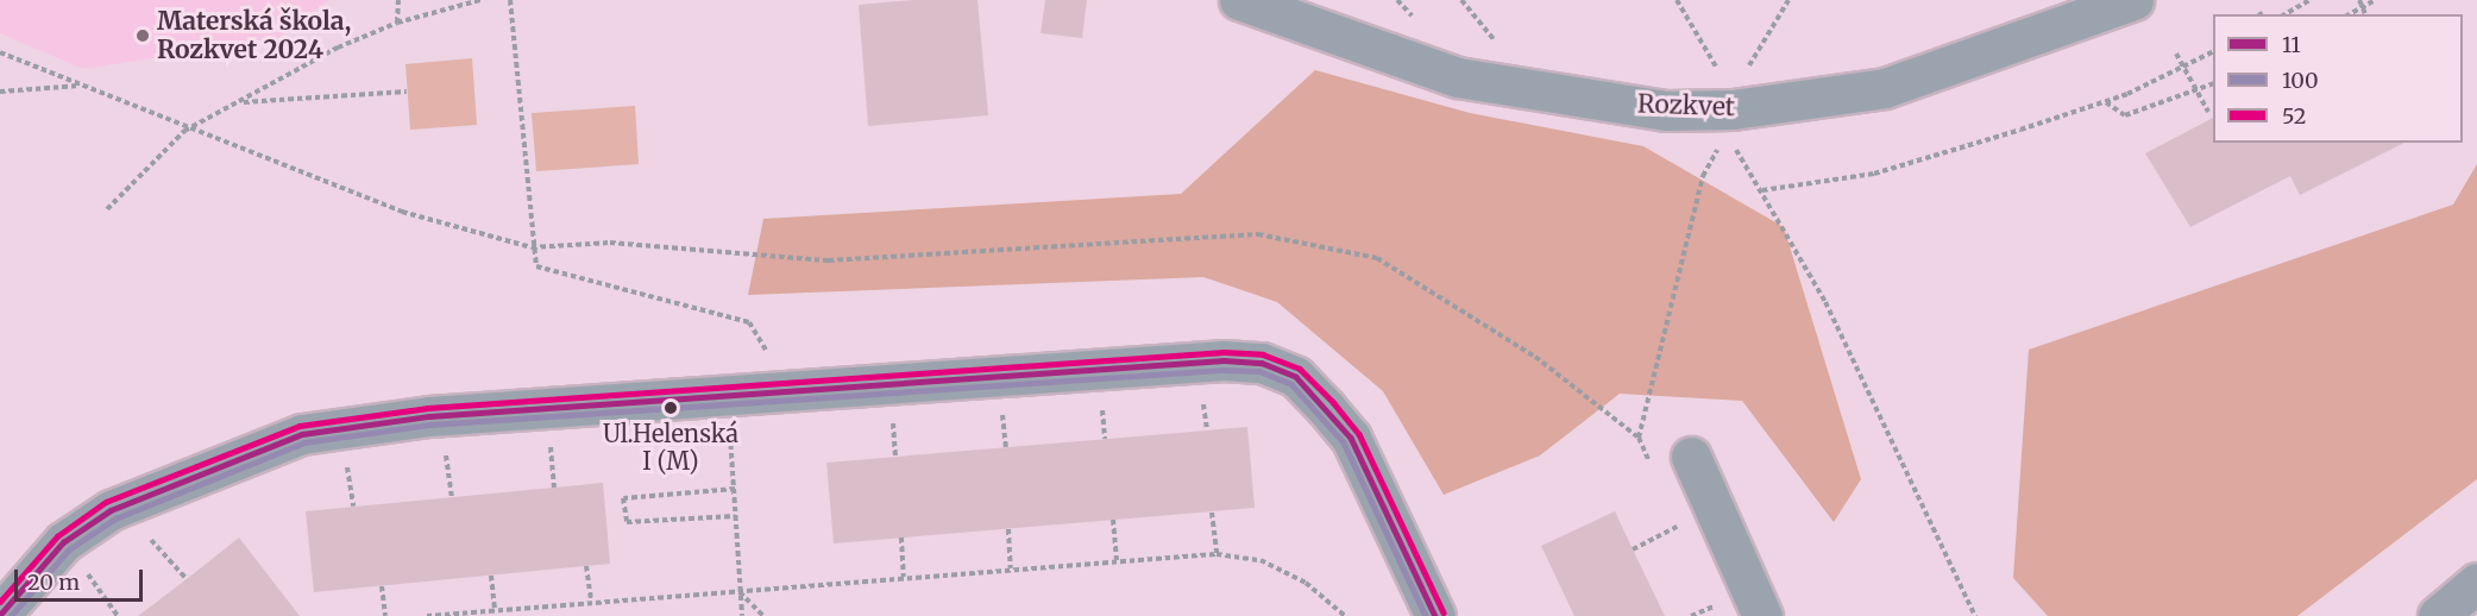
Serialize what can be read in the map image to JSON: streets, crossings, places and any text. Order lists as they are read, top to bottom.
{
  "streets": {
    "street": ["Rozkvet"]
  },
  "places": ["Materská škola, Rozkvet 2024", "Ul.Helenská I (M)"],
  "lines": ["transit line 52", "transit line 11", "transit line 100"],
  "legend": ["11", "100", "52"],
  "scale_bar": "20 m"
}
